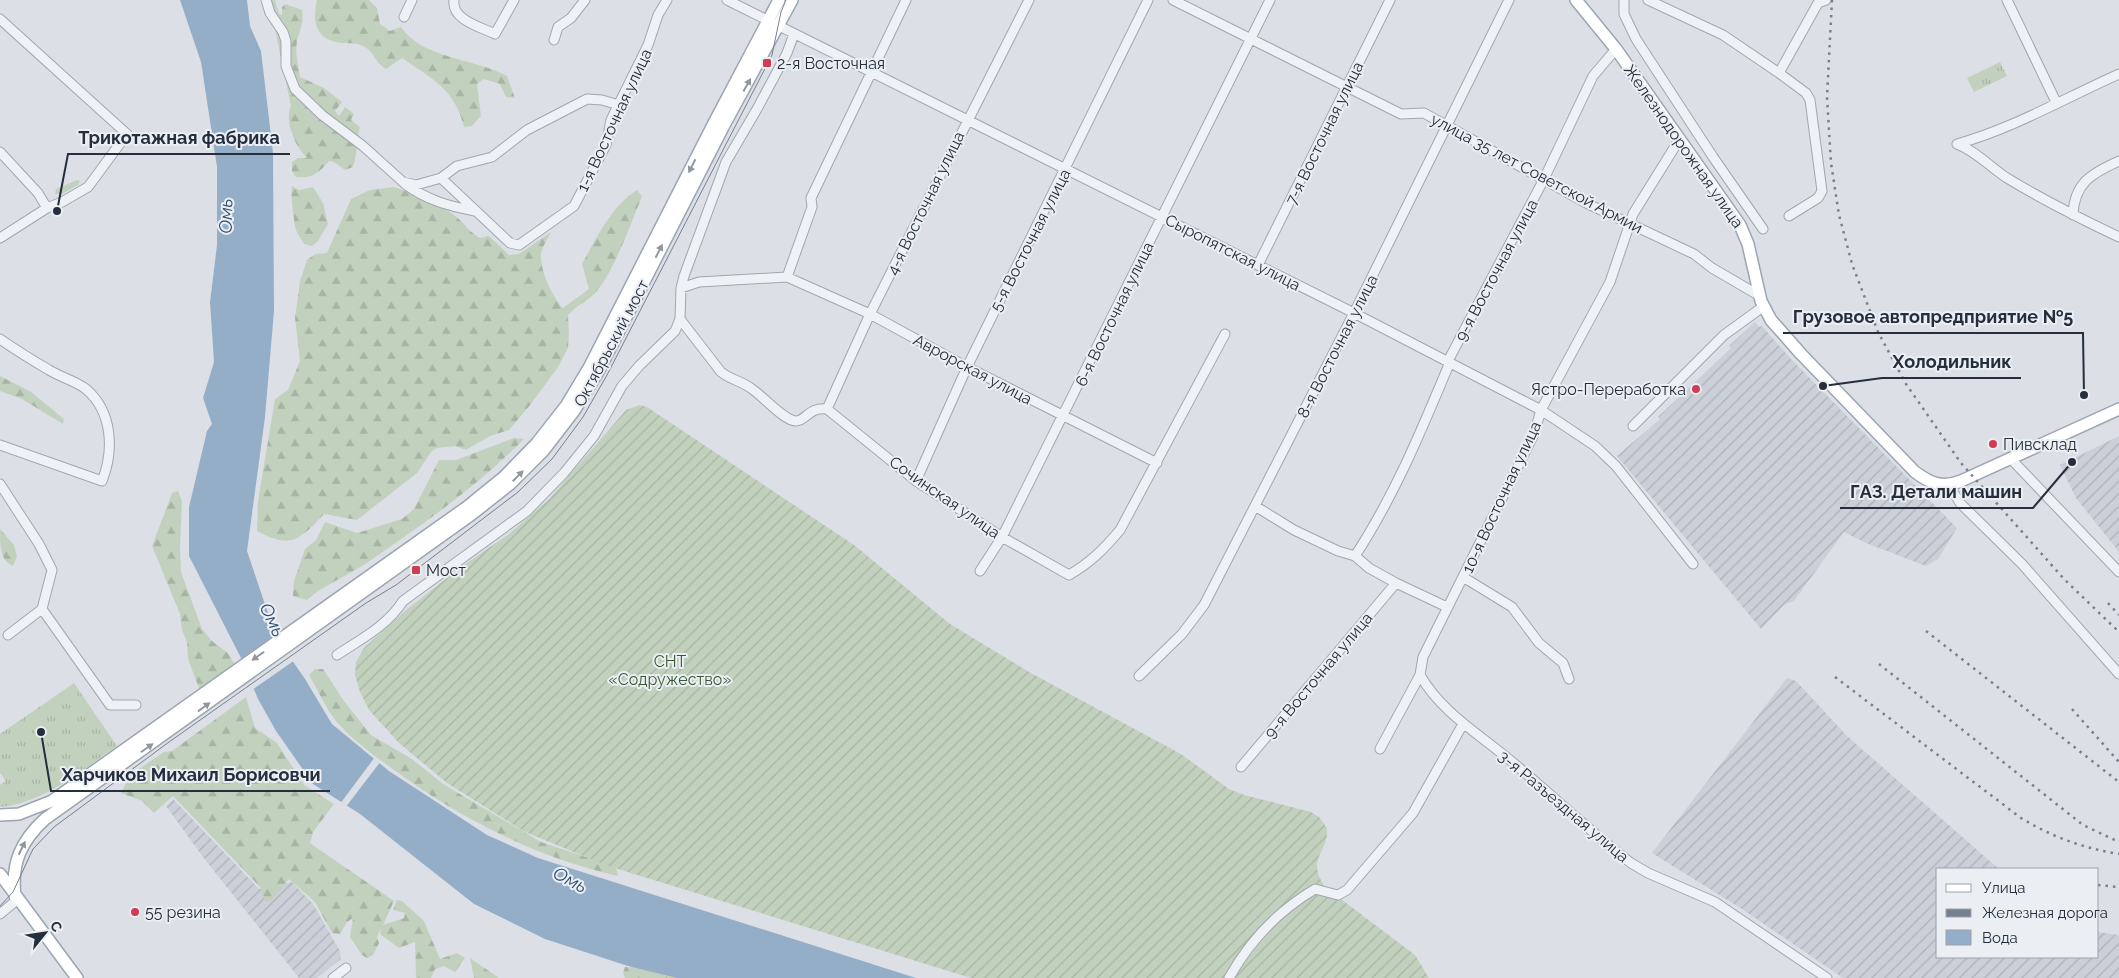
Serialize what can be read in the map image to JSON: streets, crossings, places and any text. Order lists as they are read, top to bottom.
{
  "streets": {
    "main road": ["Железнодорожная улица", "Октябрьский мост"],
    "street": [
      "1-я Восточная улица",
      "7-я Восточная улица",
      "улица 35 лет Советской Армии",
      "4-я Восточная улица",
      "5-я Восточная улица",
      "Сыропятская улица",
      "9-я Восточная улица",
      "6-я Восточная улица",
      "8-я Восточная улица",
      "Аврорская улица",
      "Сочинская улица",
      "10-я Восточная улица",
      "3-я Разъездная улица"
    ]
  },
  "crossings": [
    ["7-я Восточная улица", "улица 35 лет Советской Армии"],
    ["7-я Восточная улица", "Сыропятская улица"],
    ["Железнодорожная улица", "улица 35 лет Советской Армии"],
    ["Железнодорожная улица", "9-я Восточная улица"],
    ["Железнодорожная улица", "10-я Восточная улица"],
    ["улица 35 лет Советской Армии", "9-я Восточная улица"],
    ["улица 35 лет Советской Армии", "6-я Восточная улица"],
    ["улица 35 лет Советской Армии", "8-я Восточная улица"],
    ["улица 35 лет Советской Армии", "10-я Восточная улица"],
    ["4-я Восточная улица", "Сыропятская улица"],
    ["4-я Восточная улица", "Аврорская улица"],
    ["4-я Восточная улица", "Сочинская улица"],
    ["5-я Восточная улица", "Сыропятская улица"],
    ["5-я Восточная улица", "Аврорская улица"],
    ["5-я Восточная улица", "Сочинская улица"],
    ["Сыропятская улица", "9-я Восточная улица"],
    ["Сыропятская улица", "6-я Восточная улица"],
    ["Сыропятская улица", "8-я Восточная улица"],
    ["Сыропятская улица", "10-я Восточная улица"],
    ["6-я Восточная улица", "Аврорская улица"],
    ["6-я Восточная улица", "Сочинская улица"],
    ["Аврорская улица", "Сочинская улица"],
    ["10-я Восточная улица", "3-я Разъездная улица"]
  ],
  "water": ["Омь"],
  "parks": ["СНТ «Содружество»"],
  "places": {
    "transit": ["2-я Восточная", "Мост"],
    "other": [
      "Трикотажная фабрика",
      "Холодильник",
      "Ястро-Переработка",
      "Грузовое автопредприятие №5",
      "Пивсклад",
      "ГАЗ. Детали машин",
      "Харчиков Михаил Борисовчи",
      "55 резина"
    ]
  },
  "legend": ["Улица", "Железная дорога", "Вода"],
  "north": "top right"
}
